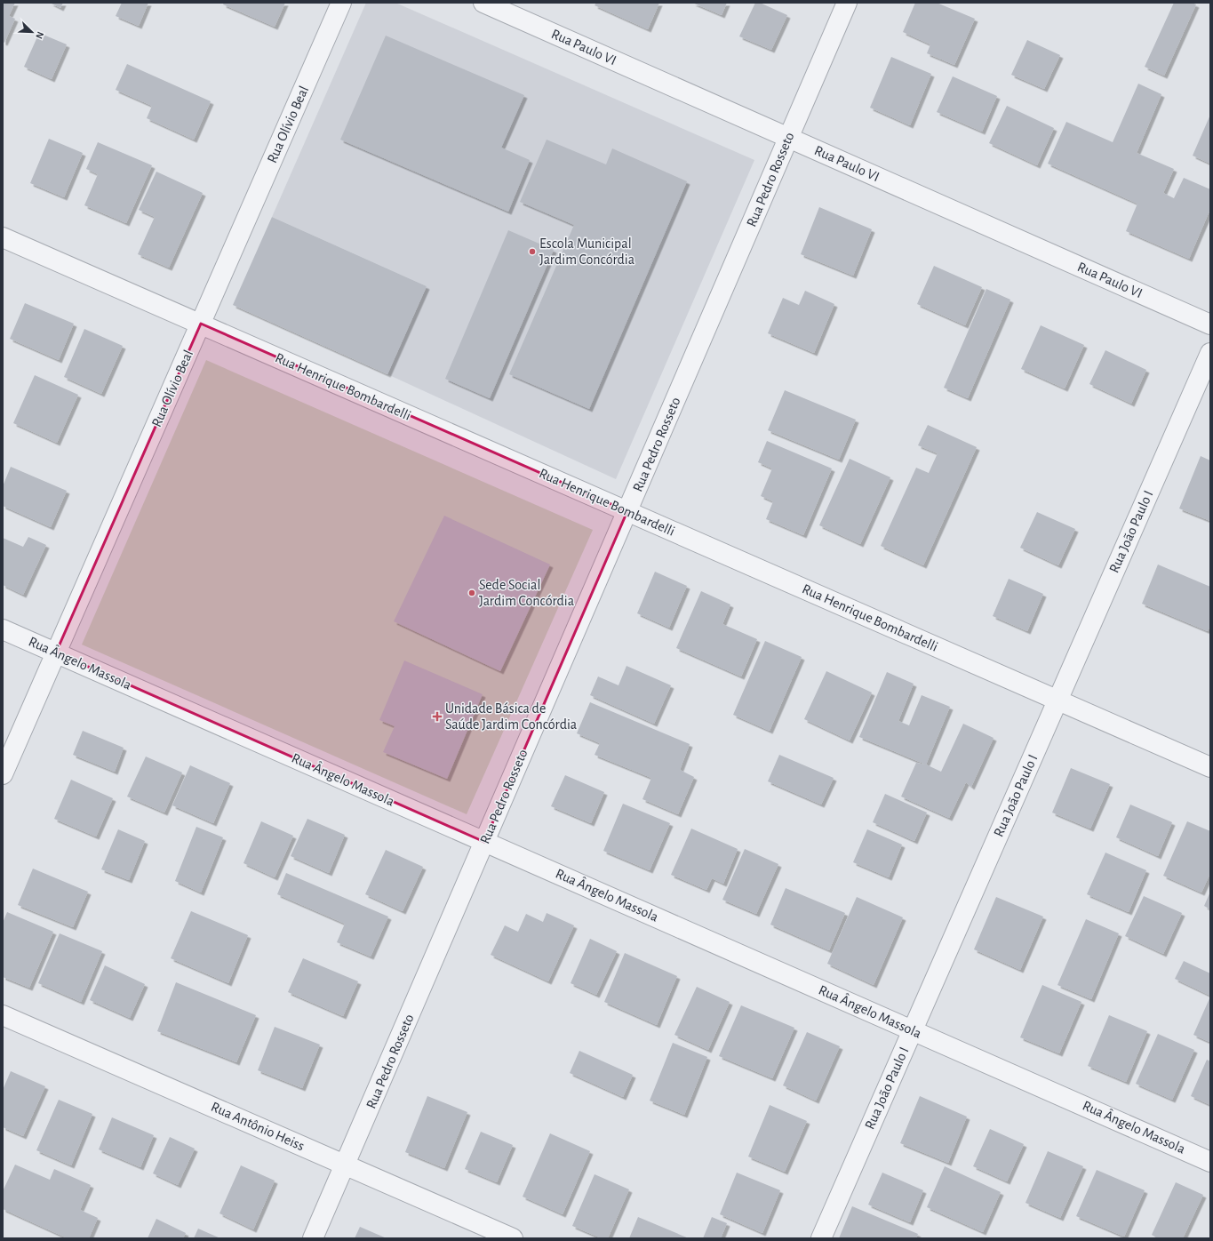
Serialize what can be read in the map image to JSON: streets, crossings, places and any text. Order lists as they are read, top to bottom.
{
  "streets": {
    "street": [
      "Rua Paulo VI",
      "Rua Olívio Beal",
      "Rua Pedro Rosseto",
      "Rua Henrique Bombardelli",
      "Rua João Paulo I",
      "Rua Ângelo Massola",
      "Rua Antônio Heiss"
    ]
  },
  "crossings": [
    ["Rua Paulo VI", "Rua Pedro Rosseto"],
    ["Rua Olívio Beal", "Rua Henrique Bombardelli"],
    ["Rua Olívio Beal", "Rua Ângelo Massola"],
    ["Rua Pedro Rosseto", "Rua Henrique Bombardelli"],
    ["Rua Pedro Rosseto", "Rua Ângelo Massola"],
    ["Rua Pedro Rosseto", "Rua Antônio Heiss"],
    ["Rua Henrique Bombardelli", "Rua João Paulo I"],
    ["Rua João Paulo I", "Rua Ângelo Massola"]
  ],
  "places": {
    "other": ["Escola Municipal Jardim Concórdia", "Sede Social Jardim Concórdia"],
    "health": ["Unidade Básica de Saúde Jardim Concórdia"]
  },
  "north": "bottom right"
}
